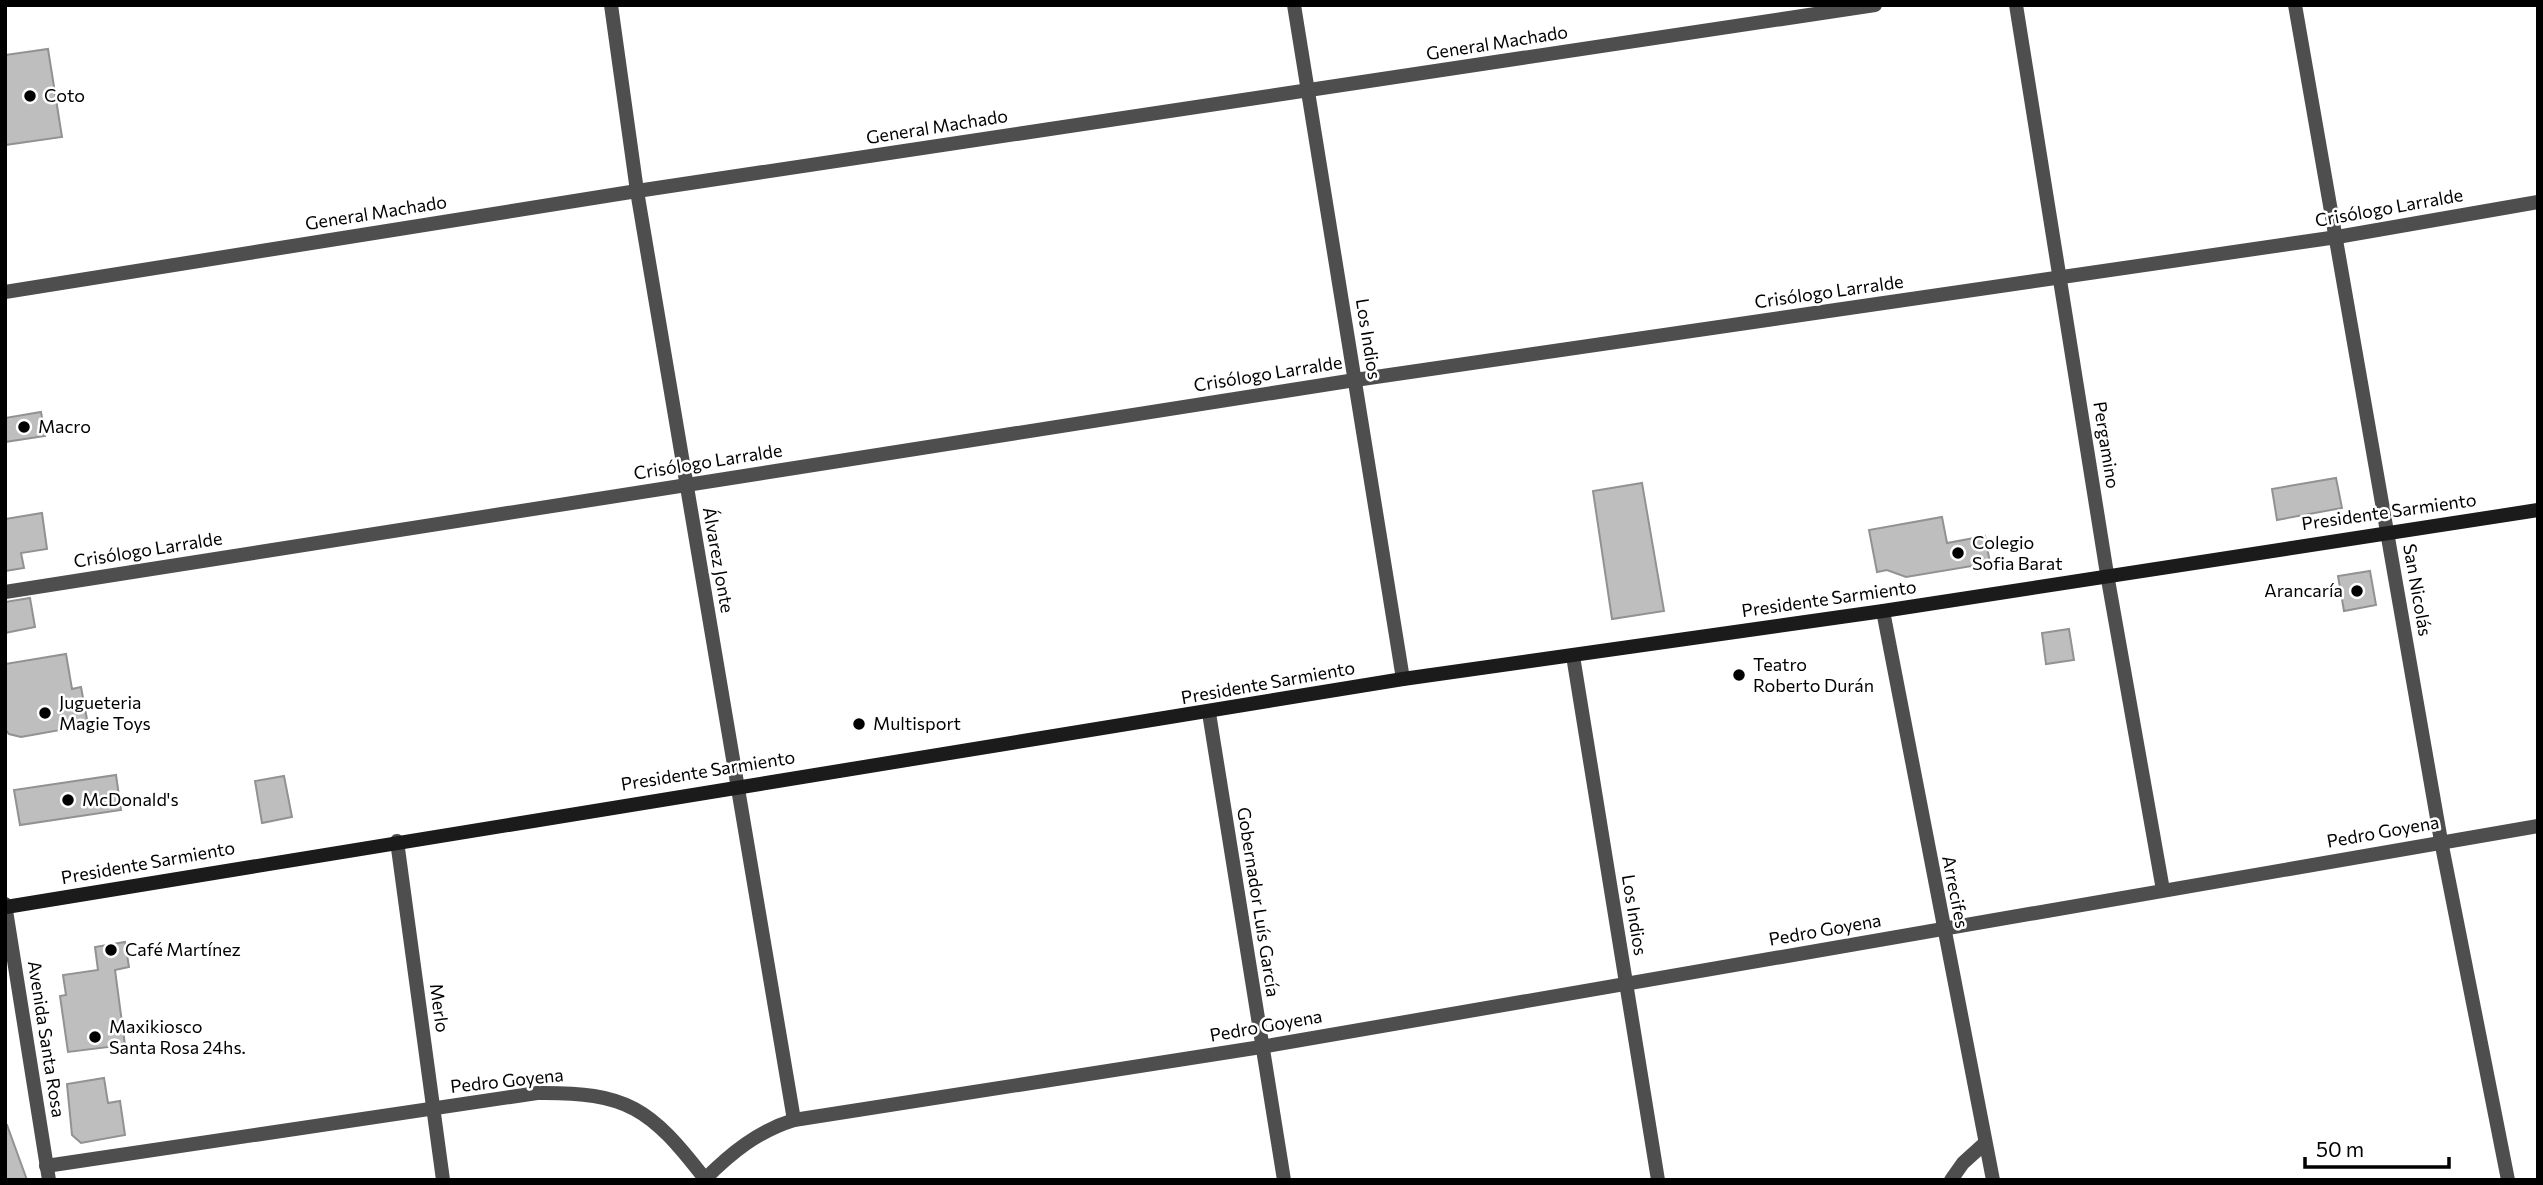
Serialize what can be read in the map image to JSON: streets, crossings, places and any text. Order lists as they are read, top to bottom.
{
  "streets": {
    "main road": ["Presidente Sarmiento"],
    "street": [
      "General Machado",
      "Crisólogo Larralde",
      "Los Indios",
      "Pergamino",
      "Álvarez Jonte",
      "San Nicolás",
      "Pedro Goyena",
      "Arrecifes",
      "Gobernador Luís García",
      "Merlo",
      "Avenida Santa Rosa"
    ]
  },
  "crossings": [
    ["General Machado", "Los Indios"],
    ["General Machado", "Álvarez Jonte"],
    ["Crisólogo Larralde", "Los Indios"],
    ["Crisólogo Larralde", "Pergamino"],
    ["Crisólogo Larralde", "Álvarez Jonte"],
    ["Crisólogo Larralde", "San Nicolás"],
    ["Los Indios", "Presidente Sarmiento"],
    ["Los Indios", "Pedro Goyena"],
    ["Pergamino", "Presidente Sarmiento"],
    ["Pergamino", "Pedro Goyena"],
    ["Presidente Sarmiento", "Álvarez Jonte"],
    ["Presidente Sarmiento", "San Nicolás"],
    ["Presidente Sarmiento", "Arrecifes"],
    ["Presidente Sarmiento", "Gobernador Luís García"],
    ["Presidente Sarmiento", "Merlo"],
    ["Presidente Sarmiento", "Avenida Santa Rosa"],
    ["Álvarez Jonte", "Pedro Goyena"],
    ["San Nicolás", "Pedro Goyena"],
    ["Pedro Goyena", "Arrecifes"],
    ["Pedro Goyena", "Gobernador Luís García"],
    ["Pedro Goyena", "Merlo"],
    ["Pedro Goyena", "Avenida Santa Rosa"]
  ],
  "places": [
    "Coto",
    "Macro",
    "Colegio Sofia Barat",
    "Arancaría",
    "Teatro Roberto Durán",
    "Jugueteria Magie Toys",
    "Multisport",
    "McDonald's",
    "Café Martínez",
    "Maxikiosco Santa Rosa 24hs."
  ],
  "scale_bar": "50 m"
}
